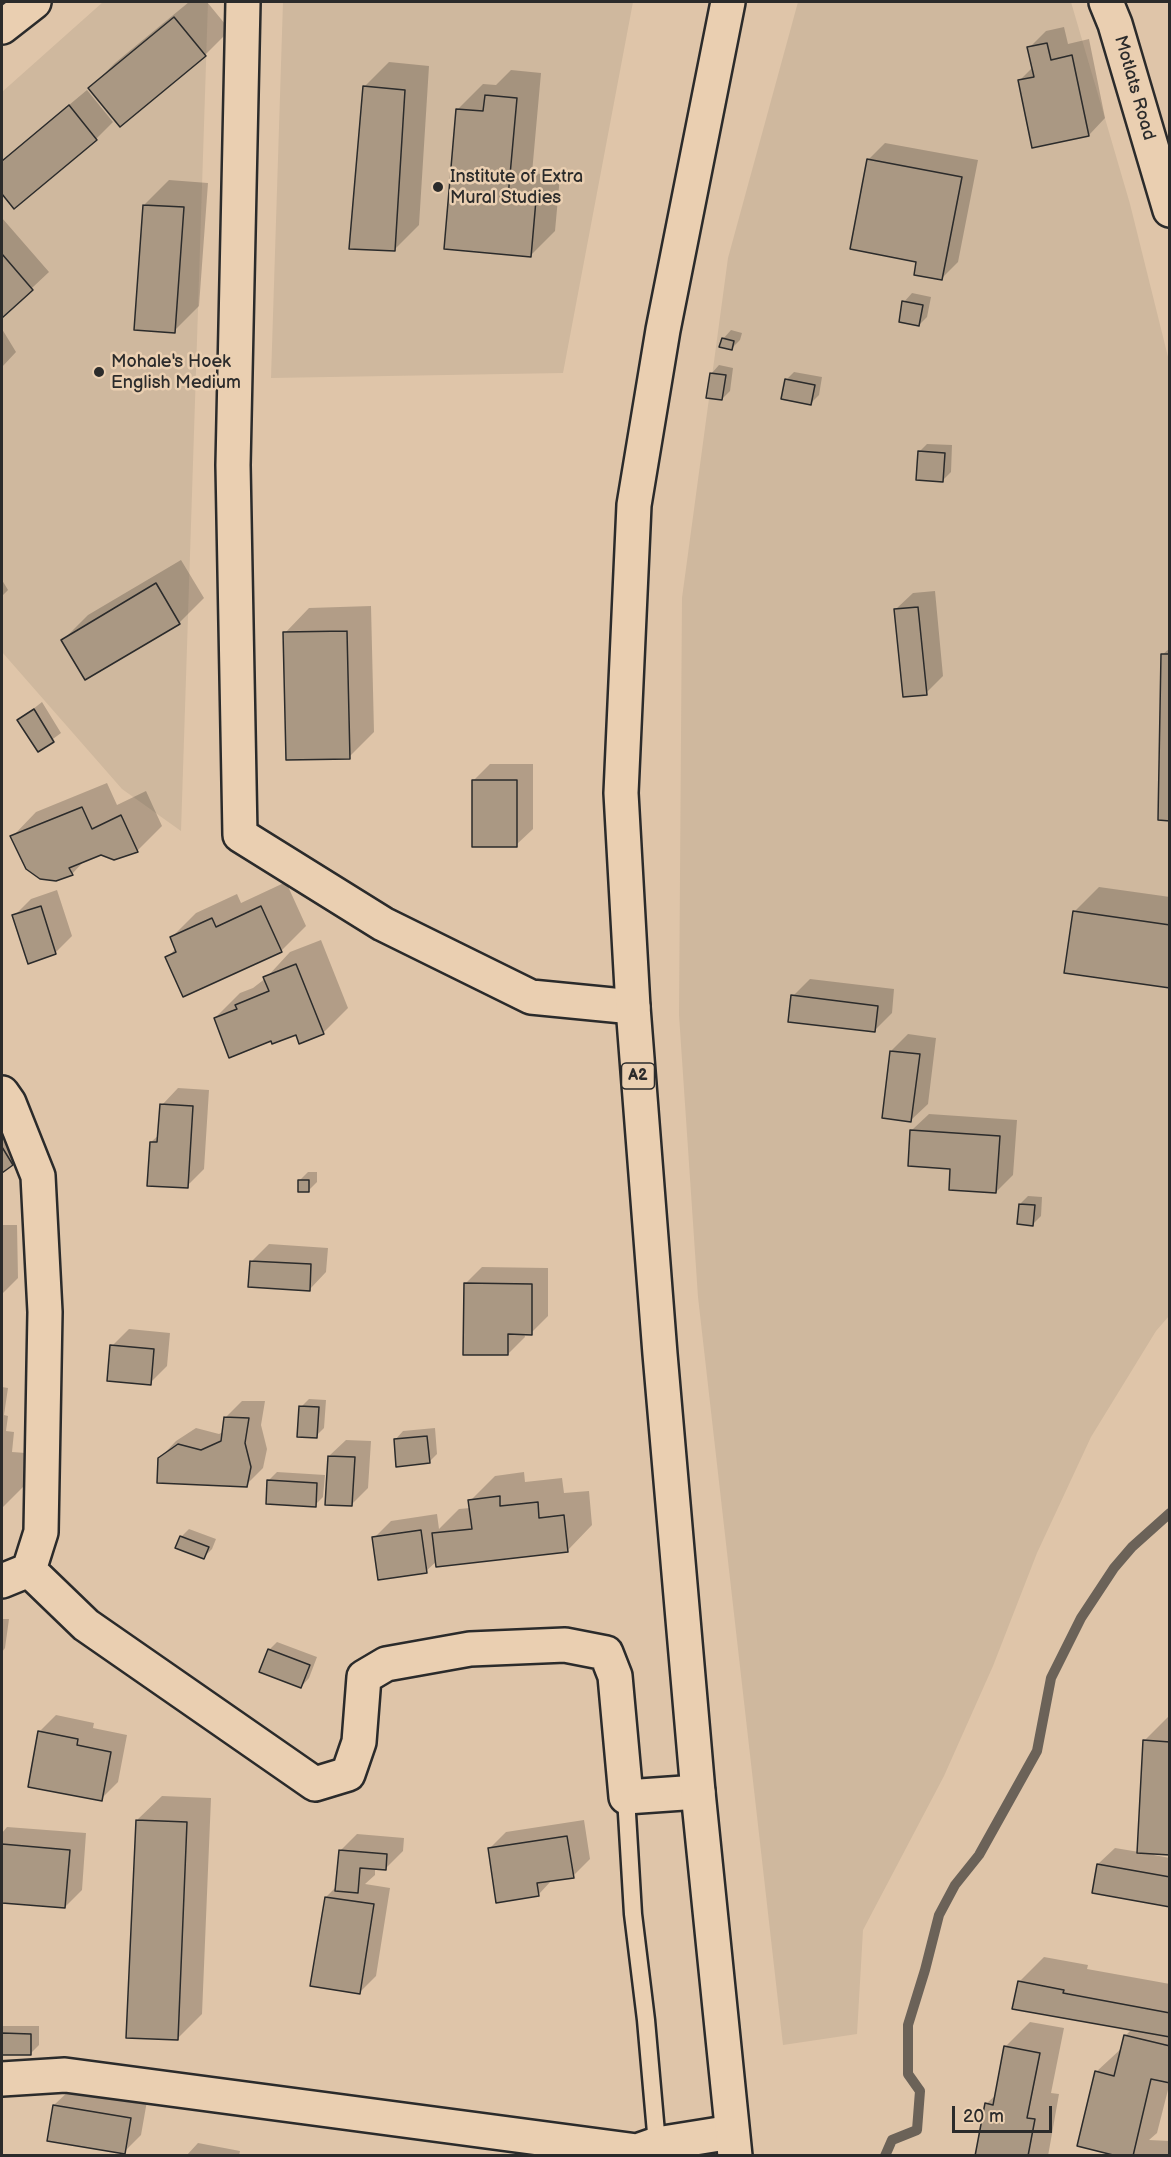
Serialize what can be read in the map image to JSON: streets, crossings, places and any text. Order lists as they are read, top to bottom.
{
  "streets": {
    "street": ["Motlats Road", "A2"]
  },
  "places": ["Institute of Extra Mural Studies", "Mohale's Hoek English Medium"],
  "scale_bar": "20 m"
}
